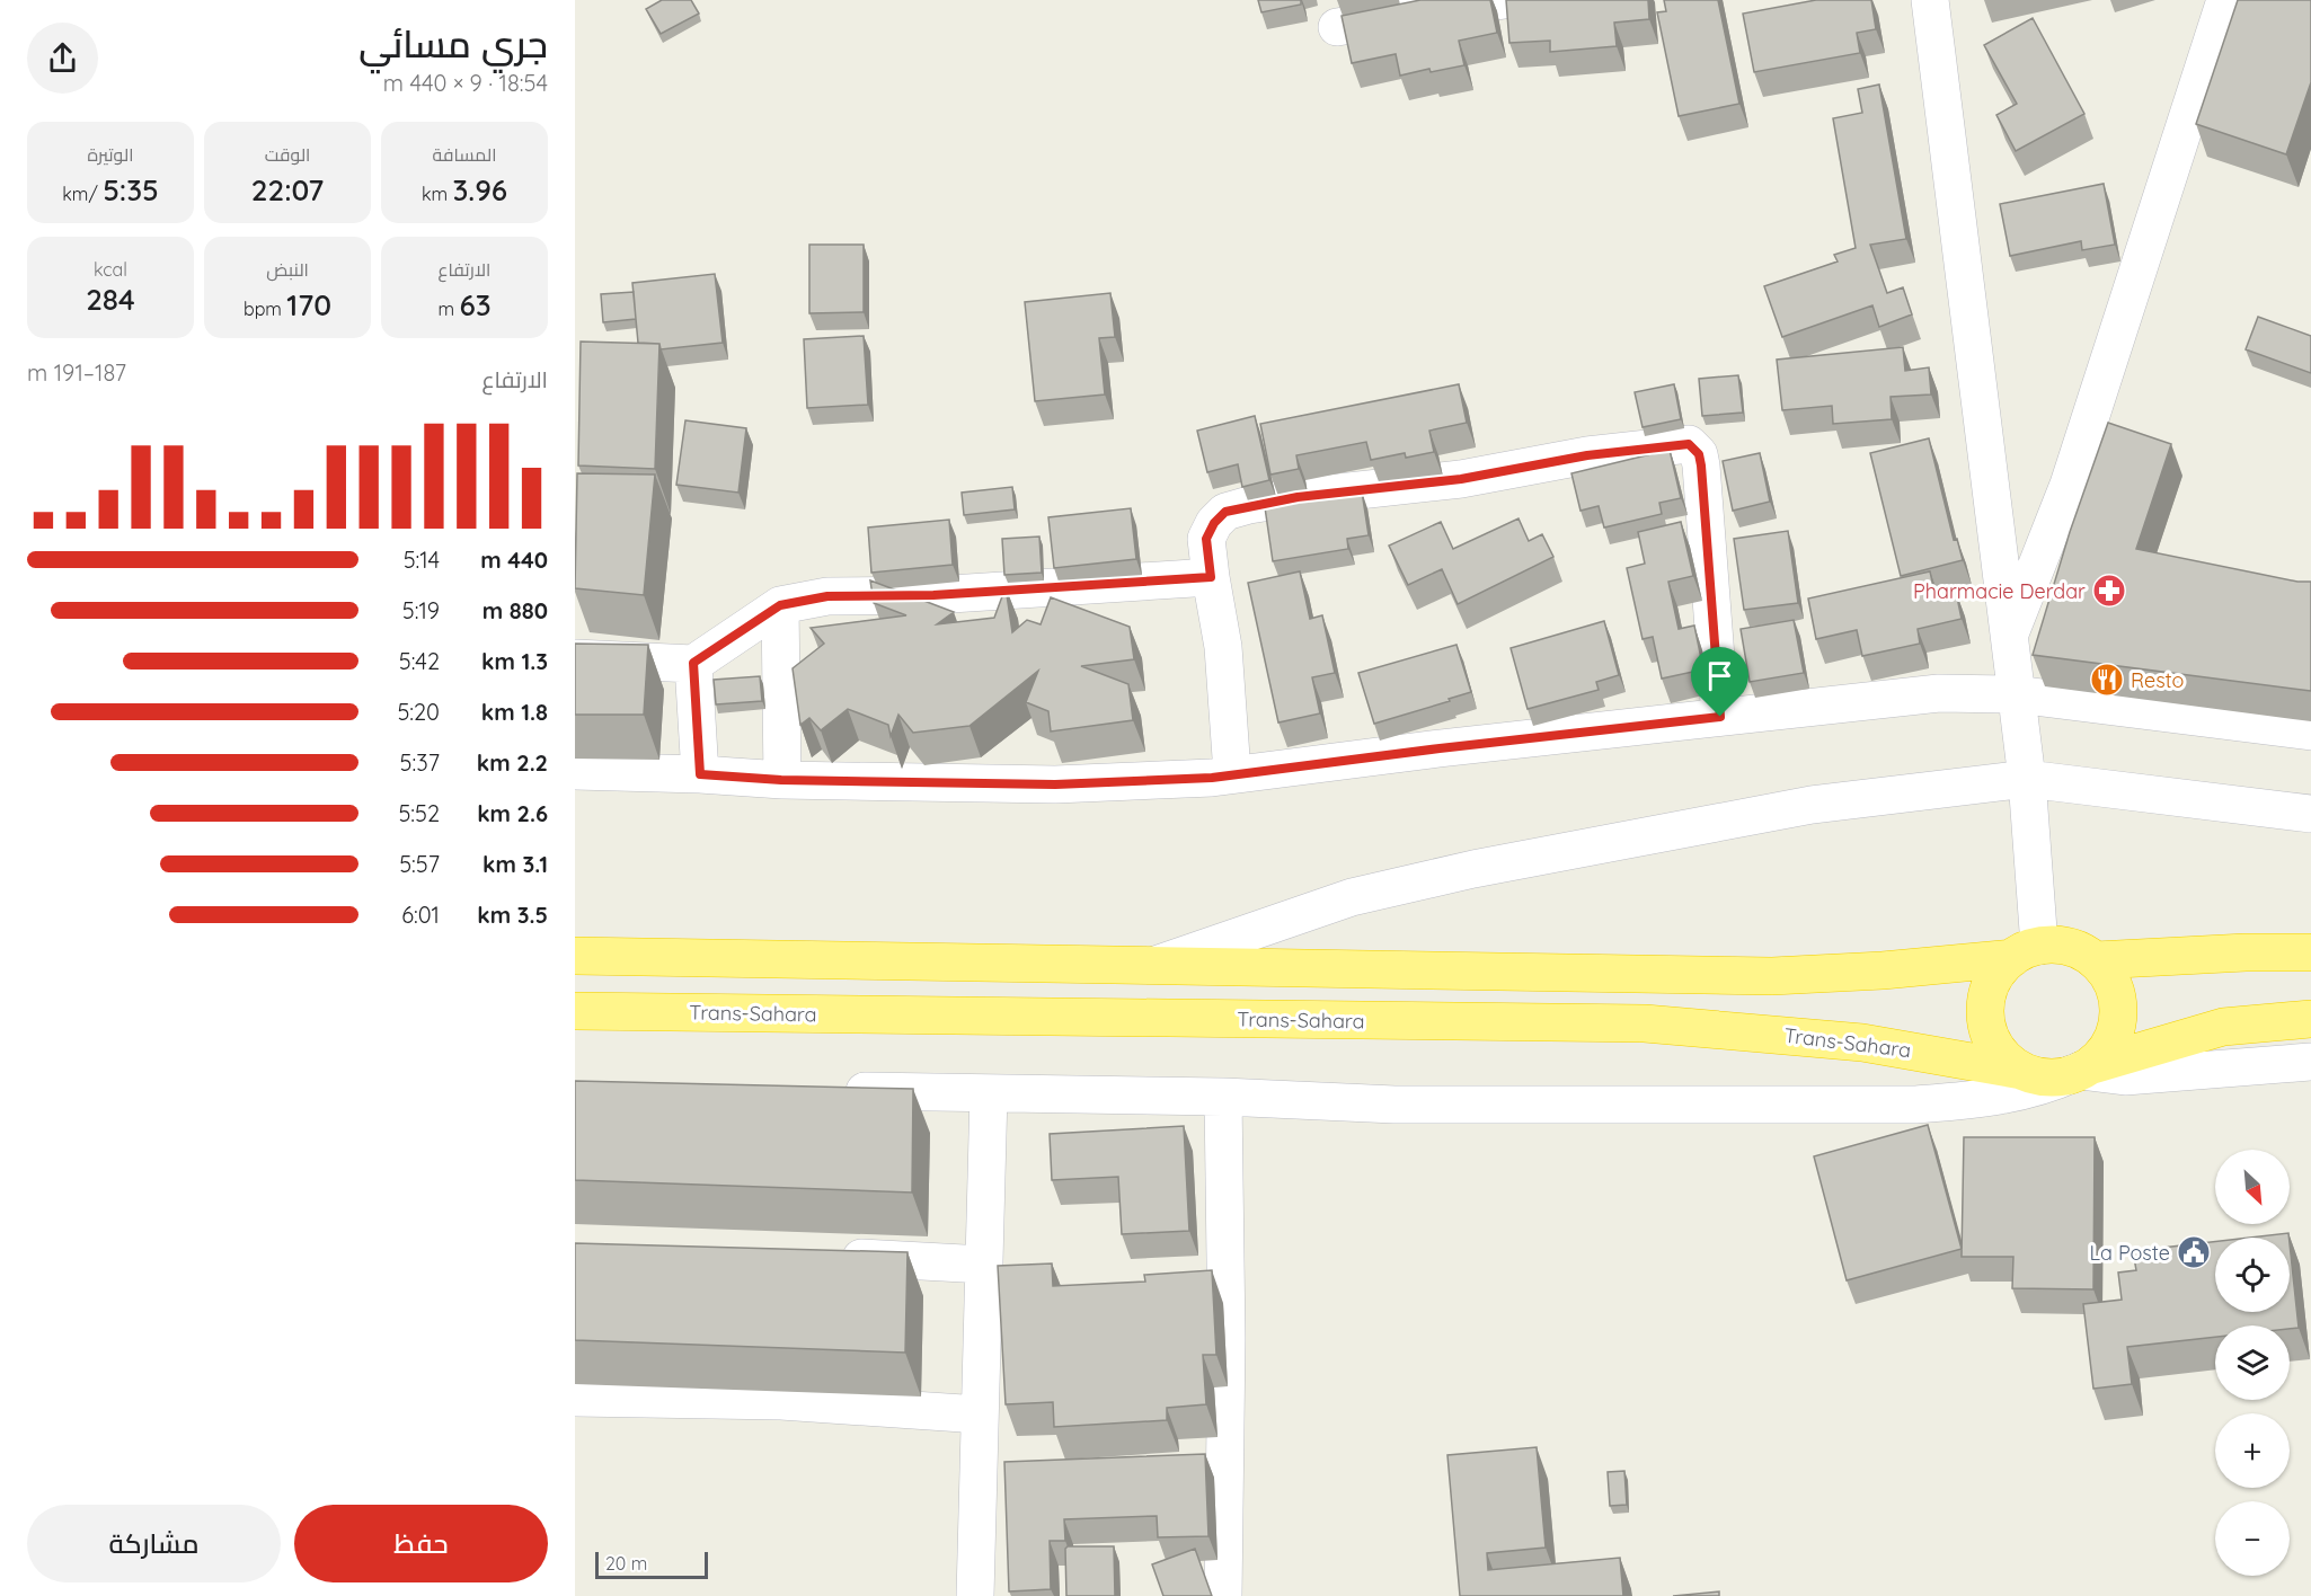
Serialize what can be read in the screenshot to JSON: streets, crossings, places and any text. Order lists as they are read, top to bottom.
{
  "streets": {
    "highway": ["Trans-Sahara"]
  },
  "places": {
    "pharmacy": ["Pharmacie Derdar"],
    "restaurant": ["Resto"],
    "public building": ["La Poste"]
  },
  "scale_bar": "20 m",
  "north": "bottom right",
  "page": {
    "heading": ["جري مسائي", "18:54 · 9 × 440 m"],
    "stats": [
      ["المسافة", "3.96 km"],
      ["الوقت", "22:07"],
      ["الوتيرة", "5:35 /km"],
      ["الارتفاع", "63 m"],
      ["النبض", "170 bpm"],
      ["kcal", "284"]
    ],
    "chart": ["الارتفاع", "187–191 m"],
    "list": [
      {
        "name": "440 m",
        "note": "5:14"
      },
      {
        "name": "880 m",
        "note": "5:19"
      },
      {
        "name": "1.3 km",
        "note": "5:42"
      },
      {
        "name": "1.8 km",
        "note": "5:20"
      },
      {
        "name": "2.2 km",
        "note": "5:37"
      },
      {
        "name": "2.6 km",
        "note": "5:52"
      },
      {
        "name": "3.1 km",
        "note": "5:57"
      },
      {
        "name": "3.5 km",
        "note": "6:01"
      }
    ],
    "map_buttons": ["+", "−"],
    "buttons": ["حفظ", "مشاركة"],
    "scale": "20 m"
  }
}
